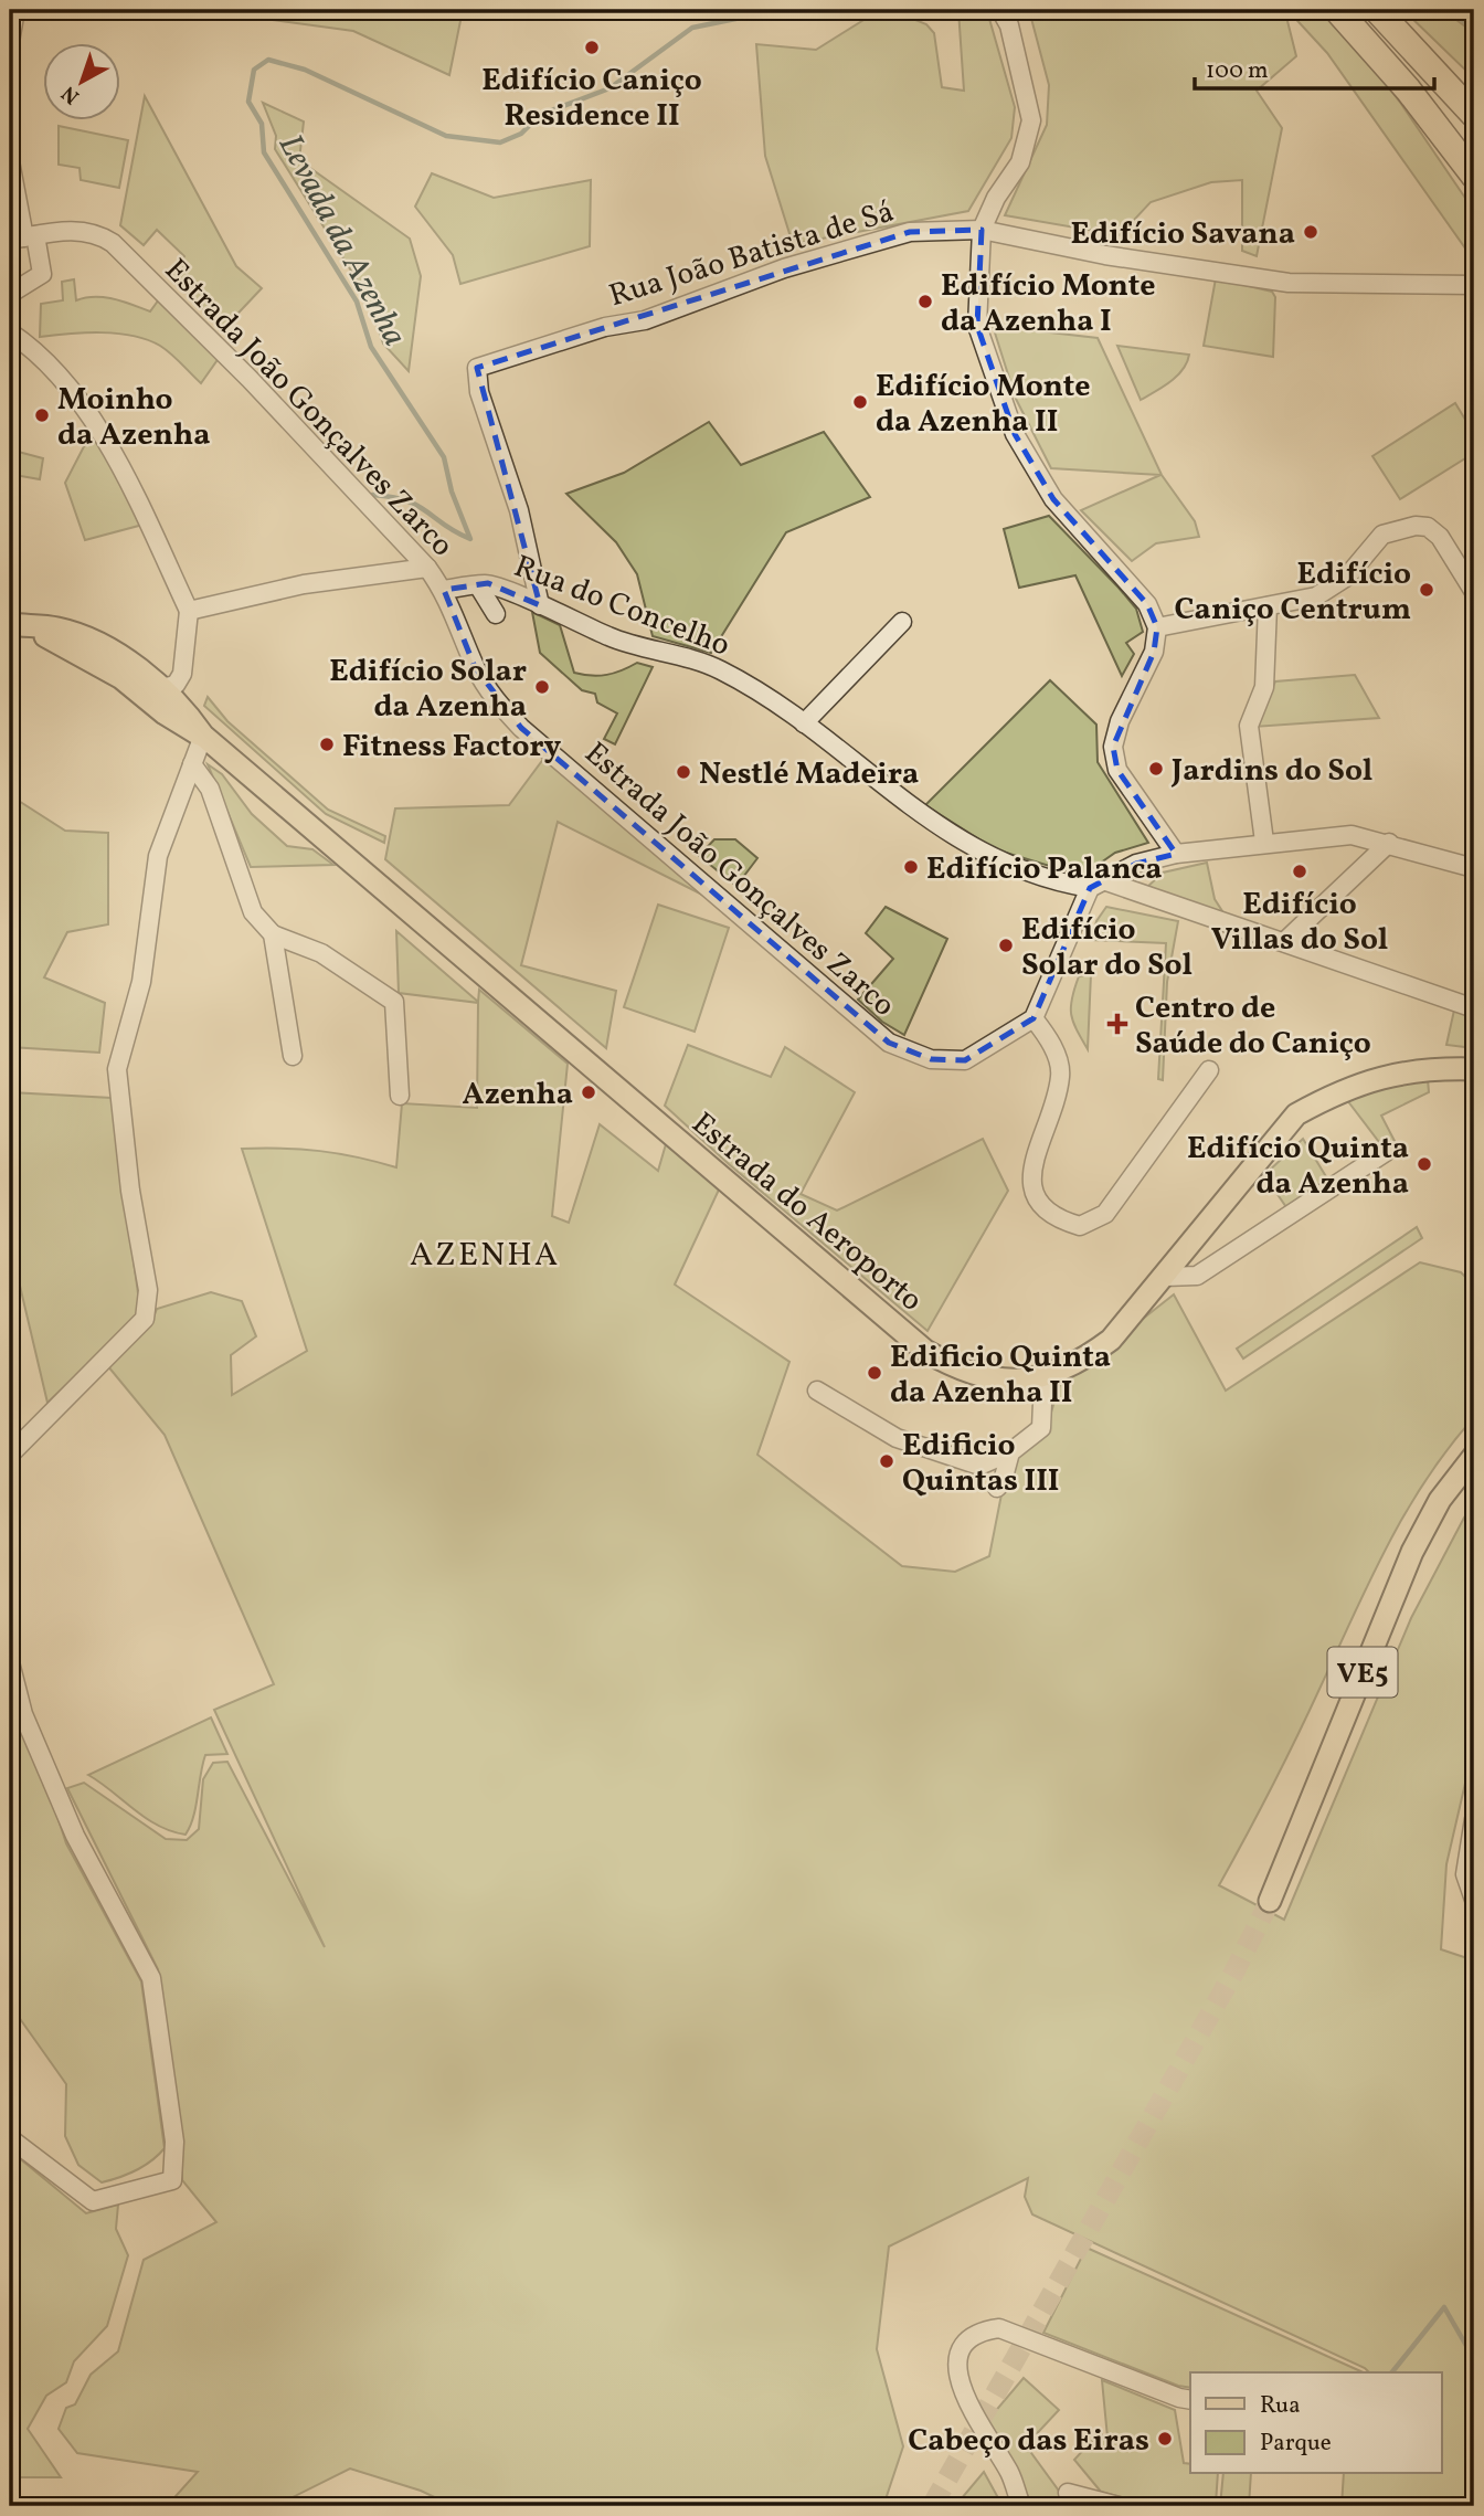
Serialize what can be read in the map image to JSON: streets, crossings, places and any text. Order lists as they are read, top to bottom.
{
  "streets": {
    "main road": ["Estrada do Aeroporto", "VE5"],
    "street": ["Rua João Batista de Sá", "Estrada João Gonçalves Zarco", "Rua do Concelho"]
  },
  "crossings": [
    ["Rua João Batista de Sá", "Rua do Concelho"],
    ["Estrada João Gonçalves Zarco", "Rua do Concelho"]
  ],
  "districts": ["AZENHA"],
  "water": ["Levada da Azenha"],
  "places": {
    "other": [
      "Edifício Caniço Residence II",
      "Edifício Savana",
      "Edifício Monte da Azenha I",
      "Edifício Monte da Azenha II",
      "Moinho da Azenha",
      "Edifício Caniço Centrum",
      "Edifício Solar da Azenha",
      "Fitness Factory",
      "Jardins do Sol",
      "Nestlé Madeira",
      "Edifício Palanca",
      "Edifício Villas do Sol",
      "Edifício Solar do Sol",
      "Azenha",
      "Edifício Quinta da Azenha",
      "Edificio Quinta da Azenha II",
      "Edificio Quintas III",
      "Cabeço das Eiras"
    ],
    "health": ["Centro de Saúde do Caniço"]
  },
  "legend": ["Rua", "Parque"],
  "scale_bar": "100 m",
  "north": "bottom left"
}
